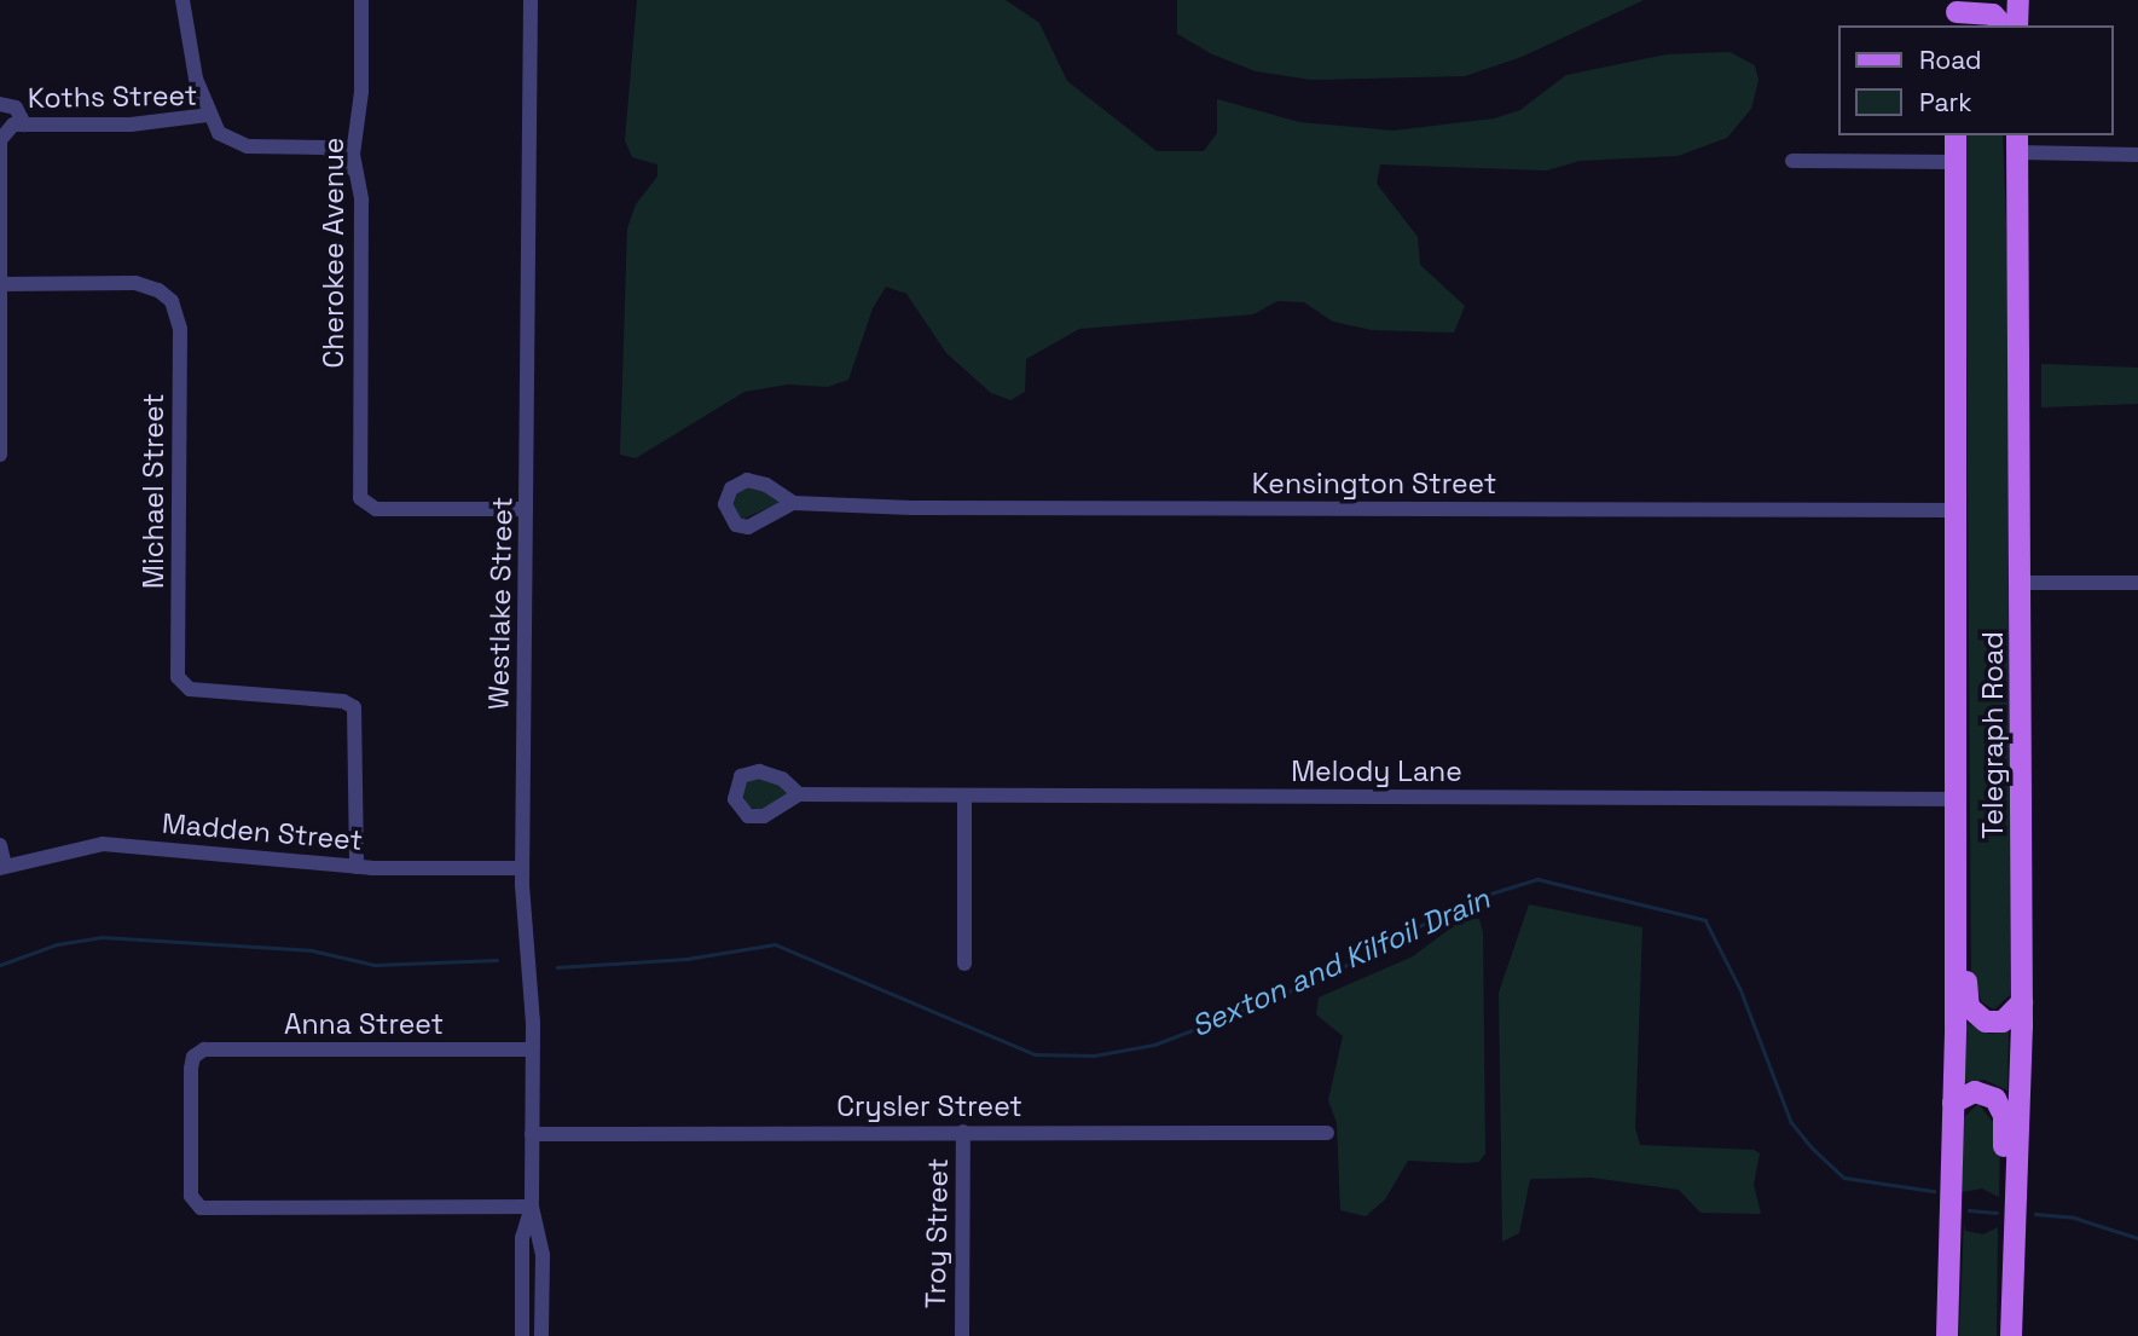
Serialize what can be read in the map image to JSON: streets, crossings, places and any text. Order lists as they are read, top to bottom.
{
  "streets": {
    "main road": ["Telegraph Road"],
    "street": [
      "Koths Street",
      "Cherokee Avenue",
      "Kensington Street",
      "Michael Street",
      "Westlake Street",
      "Melody Lane",
      "Madden Street",
      "Anna Street",
      "Crysler Street",
      "Troy Street"
    ]
  },
  "crossings": [
    ["Koths Street", "Cherokee Avenue"],
    ["Cherokee Avenue", "Westlake Street"],
    ["Kensington Street", "Telegraph Road"],
    ["Michael Street", "Madden Street"],
    ["Westlake Street", "Madden Street"],
    ["Westlake Street", "Anna Street"],
    ["Westlake Street", "Crysler Street"],
    ["Telegraph Road", "Melody Lane"],
    ["Crysler Street", "Troy Street"]
  ],
  "water": ["Sexton and Kilfoil Drain"],
  "legend": ["Road", "Park"]
}
